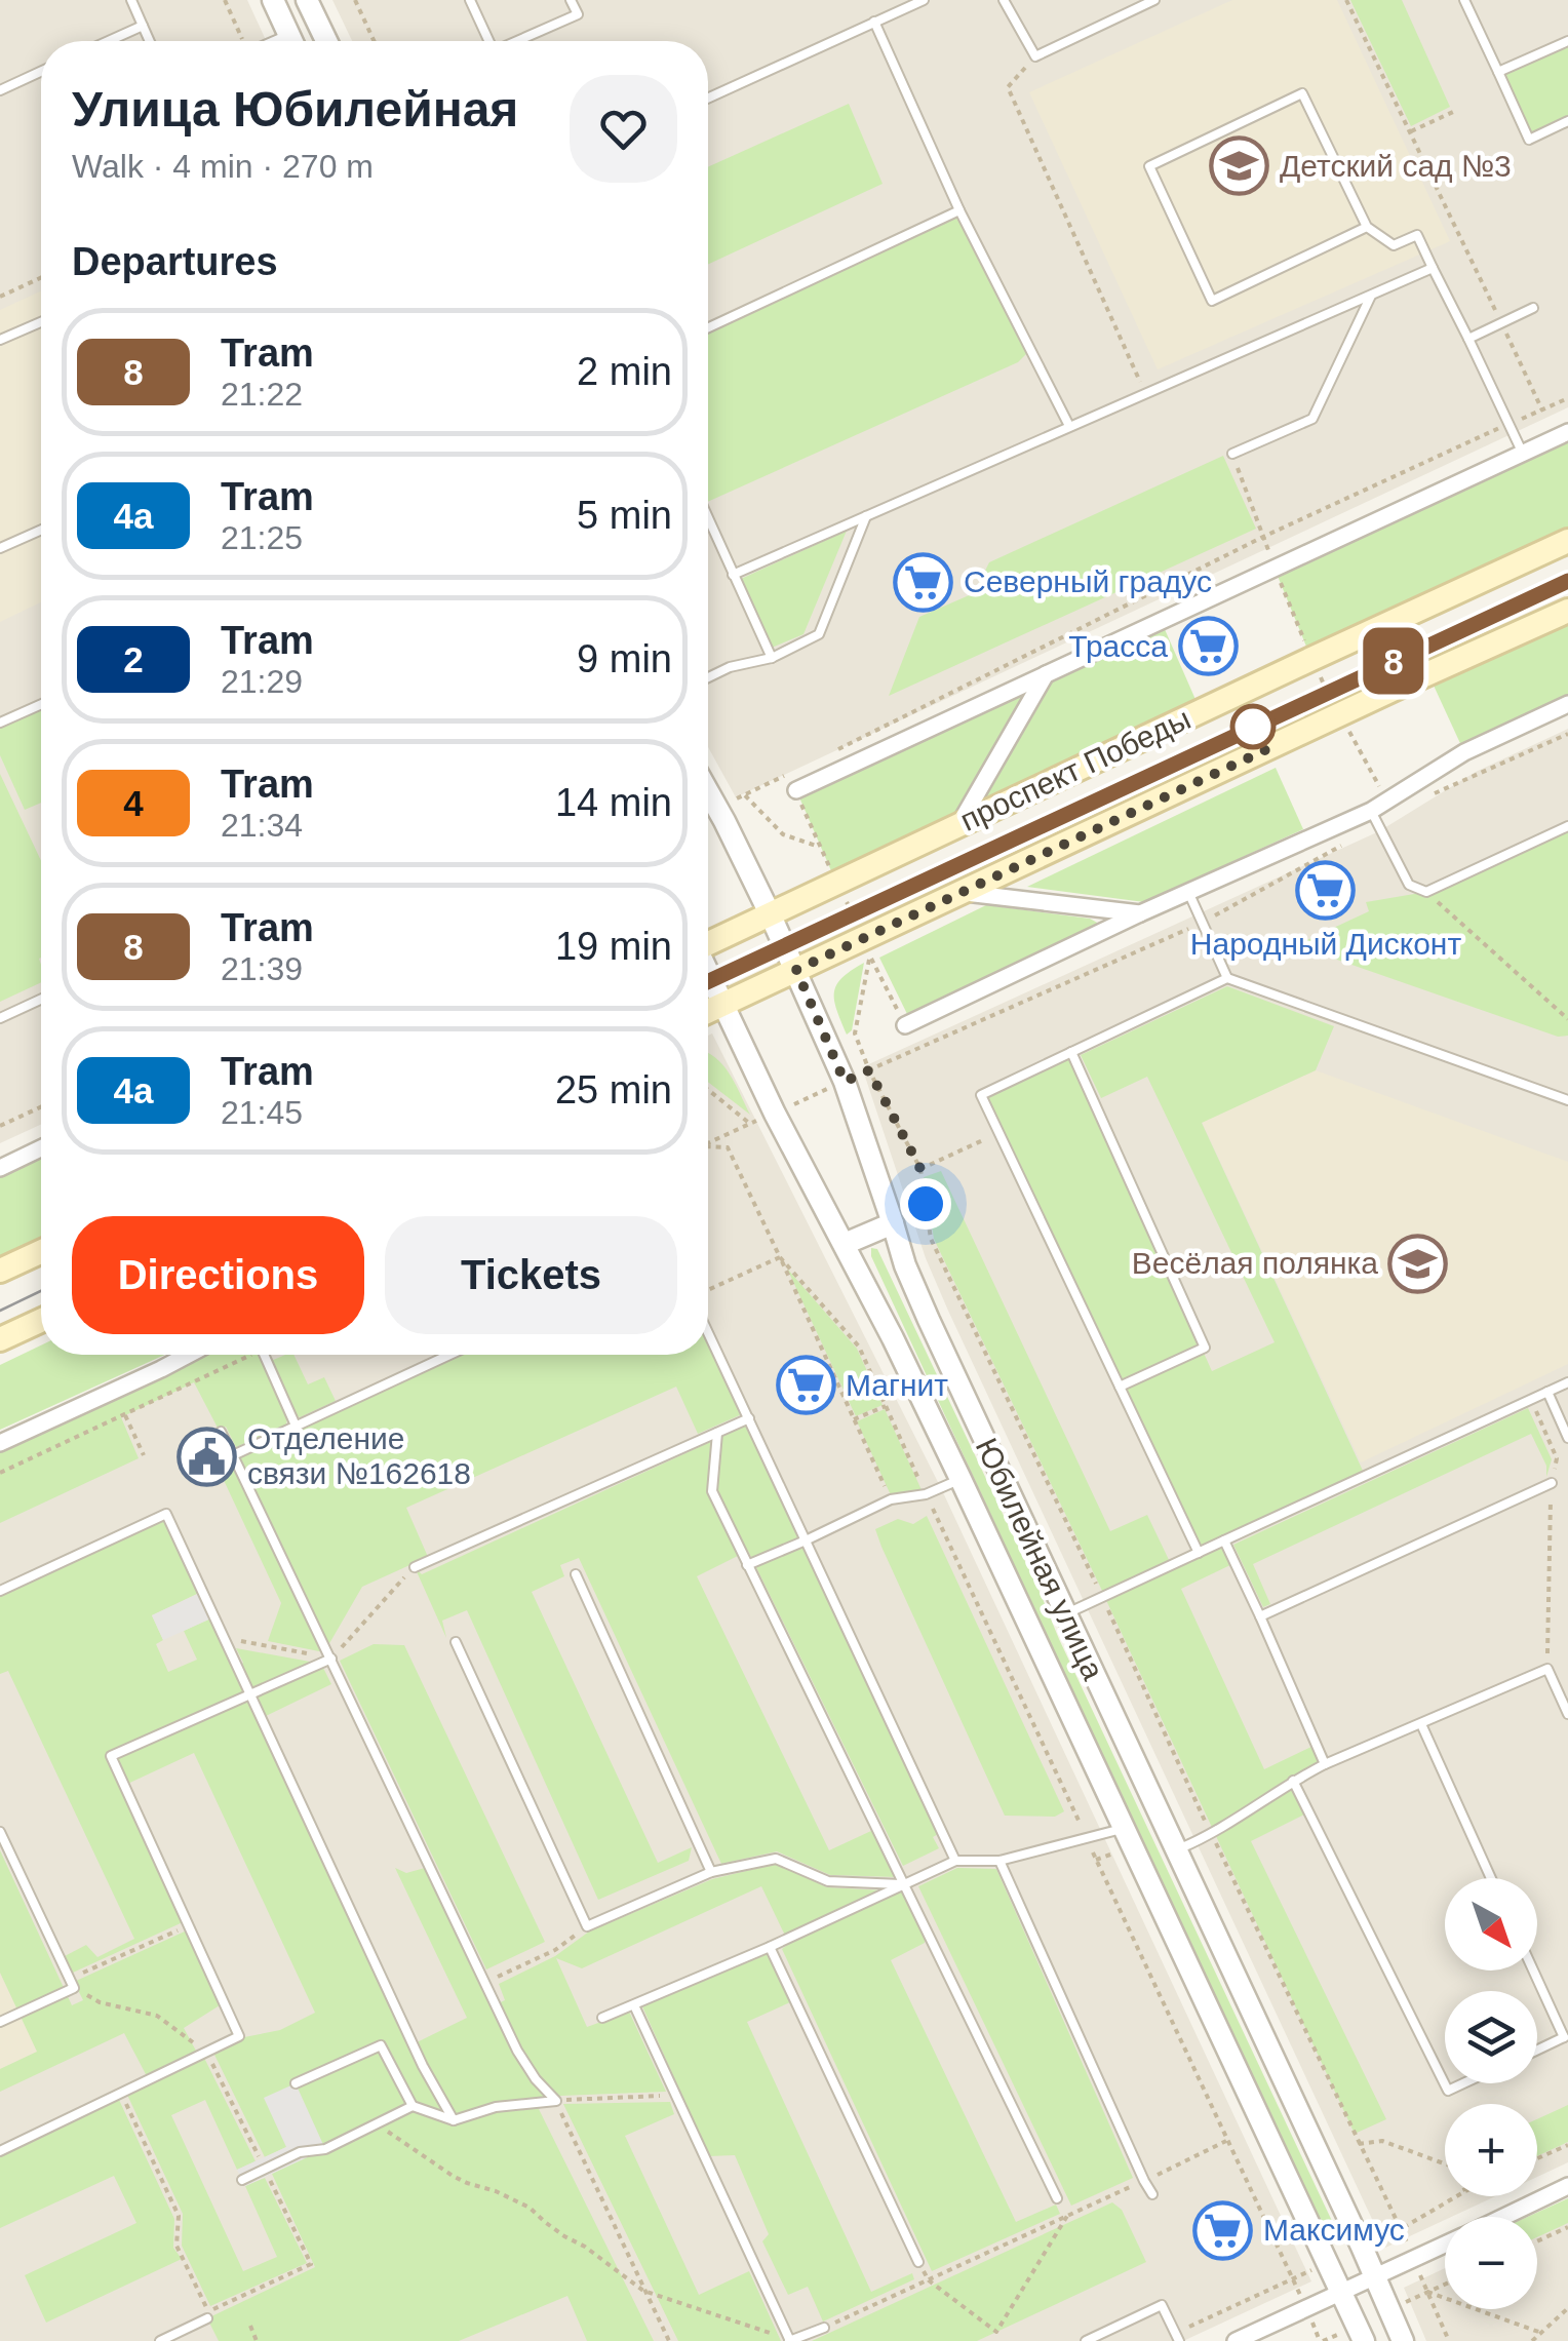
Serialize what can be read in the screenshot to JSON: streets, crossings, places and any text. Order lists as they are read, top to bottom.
{
  "streets": {
    "main road": ["проспект Победы"],
    "street": ["Юбилейная улица"]
  },
  "crossings": [
    ["проспект Победы", "Юбилейная улица"]
  ],
  "places": {
    "school or university": ["Детский сад №3", "Весёлая полянка"],
    "supermarket": [
      "Северный градус",
      "Трасса",
      "Народный Дисконт",
      "Магнит",
      "Максимус"
    ],
    "public building": ["Отделение связи №162618"]
  },
  "lines": ["tram line 8"],
  "north": "bottom right",
  "page": {
    "on_map": "8",
    "heading": [
      ["Улица Юбилейная", "Walk · 4 min · 270 m"],
      "Departures"
    ],
    "list": [
      {
        "mark": "8",
        "name": "Tram",
        "note": "21:22",
        "value": "2 min"
      },
      {
        "mark": "4а",
        "name": "Tram",
        "note": "21:25",
        "value": "5 min"
      },
      {
        "mark": "2",
        "name": "Tram",
        "note": "21:29",
        "value": "9 min"
      },
      {
        "mark": "4",
        "name": "Tram",
        "note": "21:34",
        "value": "14 min"
      },
      {
        "mark": "8",
        "name": "Tram",
        "note": "21:39",
        "value": "19 min"
      },
      {
        "mark": "4а",
        "name": "Tram",
        "note": "21:45",
        "value": "25 min"
      }
    ],
    "buttons": ["Directions", "Tickets"],
    "map_buttons": ["+", "−"]
  }
}
